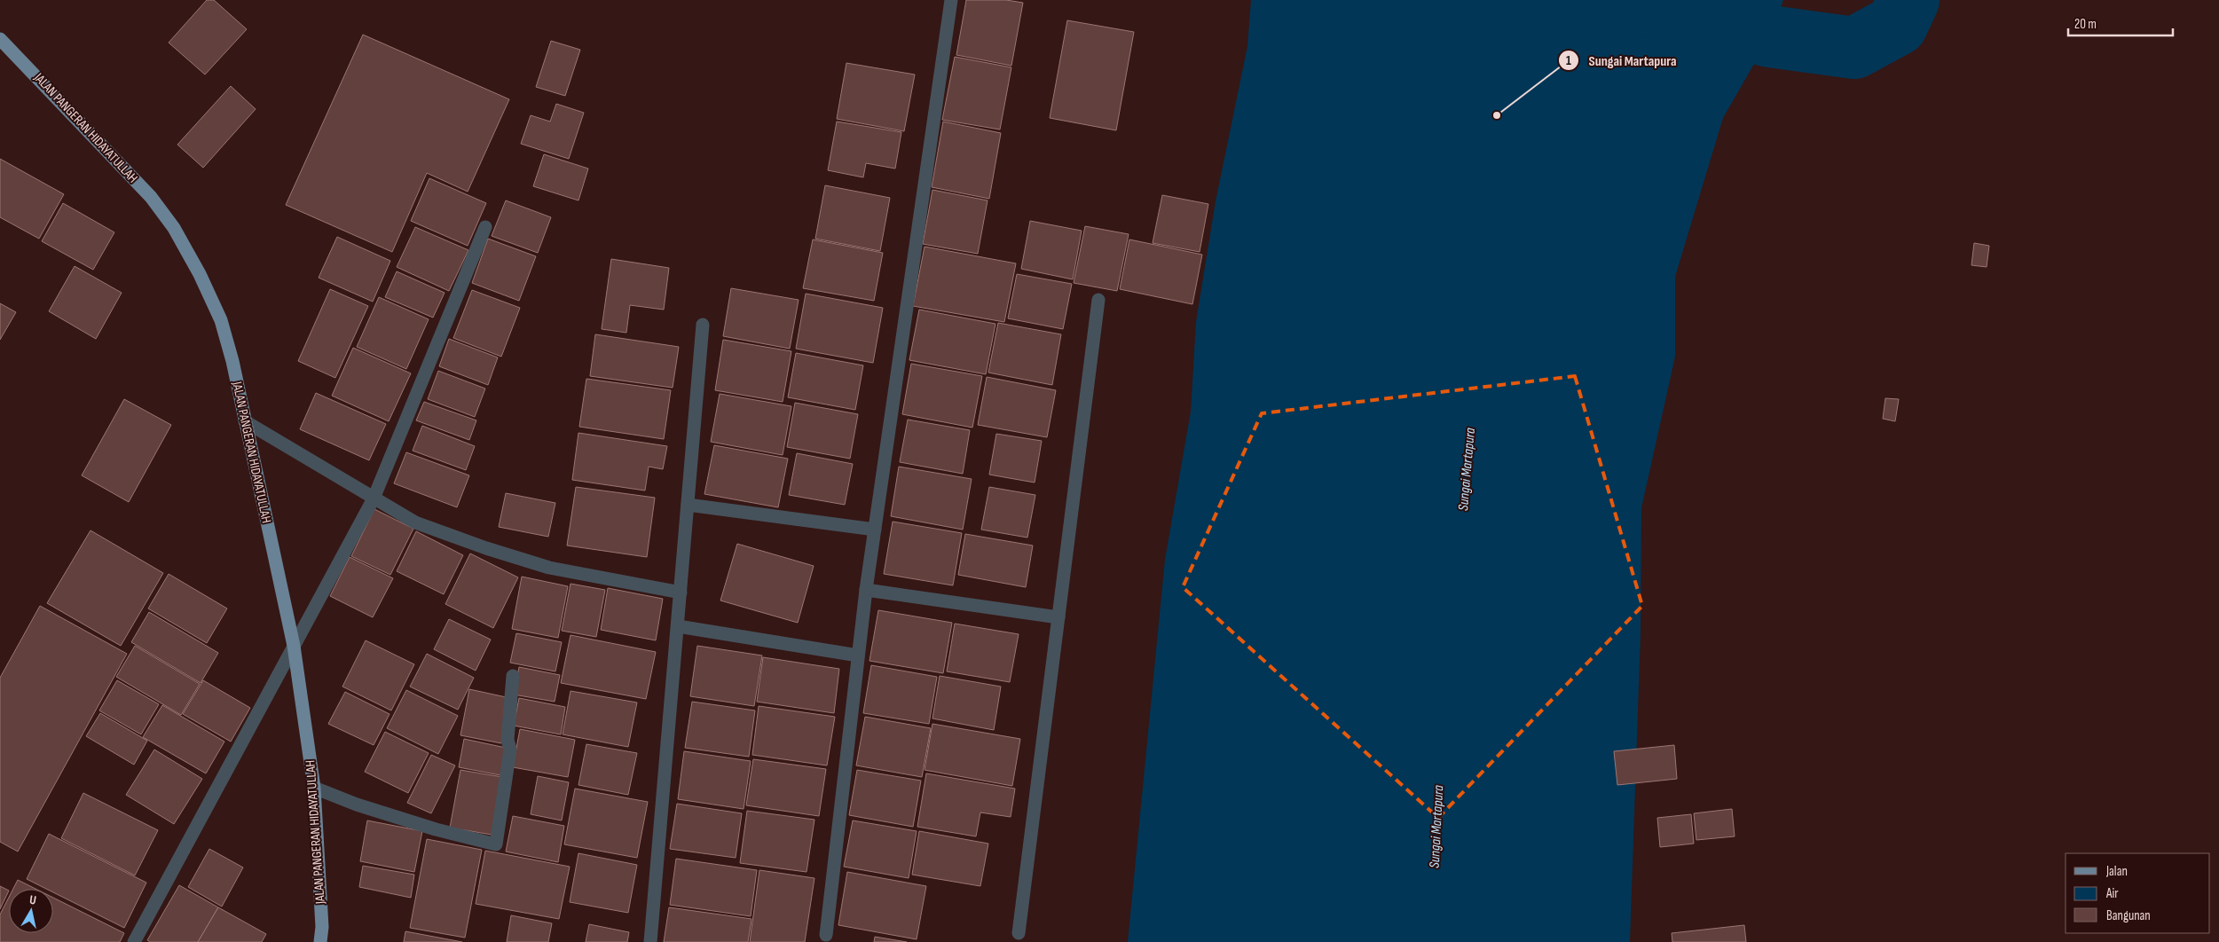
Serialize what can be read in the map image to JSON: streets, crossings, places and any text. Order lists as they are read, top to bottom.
{
  "streets": {
    "main road": ["JALAN PANGERAN HIDAYATULLAH"]
  },
  "water": ["Sungai Martapura"],
  "places": ["Sungai Martapura"],
  "legend": ["Jalan", "Air", "Bangunan"],
  "scale_bar": "20 m",
  "north": "top"
}
